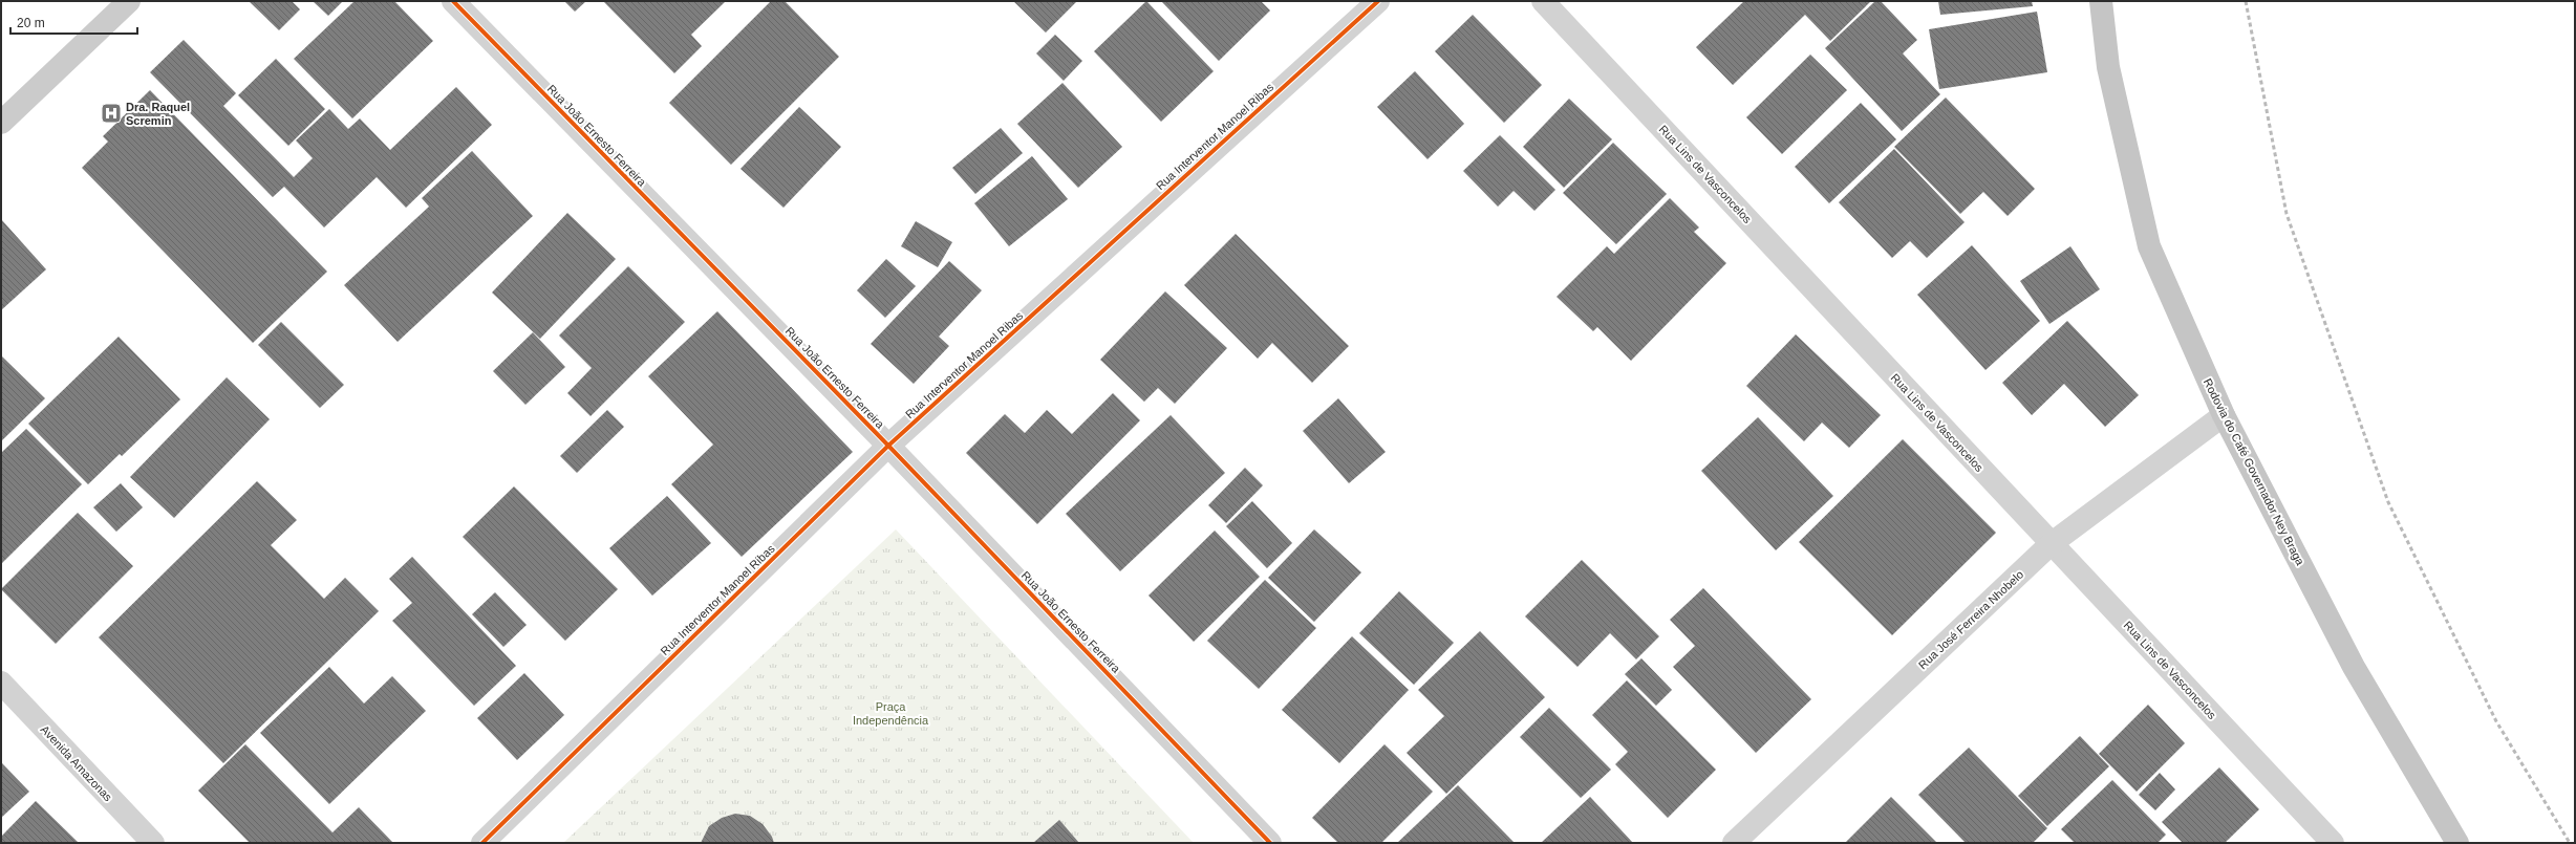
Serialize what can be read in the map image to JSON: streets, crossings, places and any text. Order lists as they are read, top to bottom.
{
  "streets": {
    "main road": ["Rodovia do Café Governador Ney Braga"],
    "street": [
      "Rua João Ernesto Ferreira",
      "Rua Interventor Manoel Ribas",
      "Rua Lins de Vasconcelos",
      "Rua José Ferreira Nhobelo",
      "Avenida Amazonas"
    ]
  },
  "crossings": [
    ["Rua João Ernesto Ferreira", "Rua Interventor Manoel Ribas"],
    ["Rua Lins de Vasconcelos", "Rua José Ferreira Nhobelo"],
    ["Rodovia do Café Governador Ney Braga", "Rua José Ferreira Nhobelo"]
  ],
  "parks": ["Praça Independência"],
  "places": {
    "hospital": ["Dra. Raquel Scremin"]
  },
  "scale_bar": "20 m"
}
